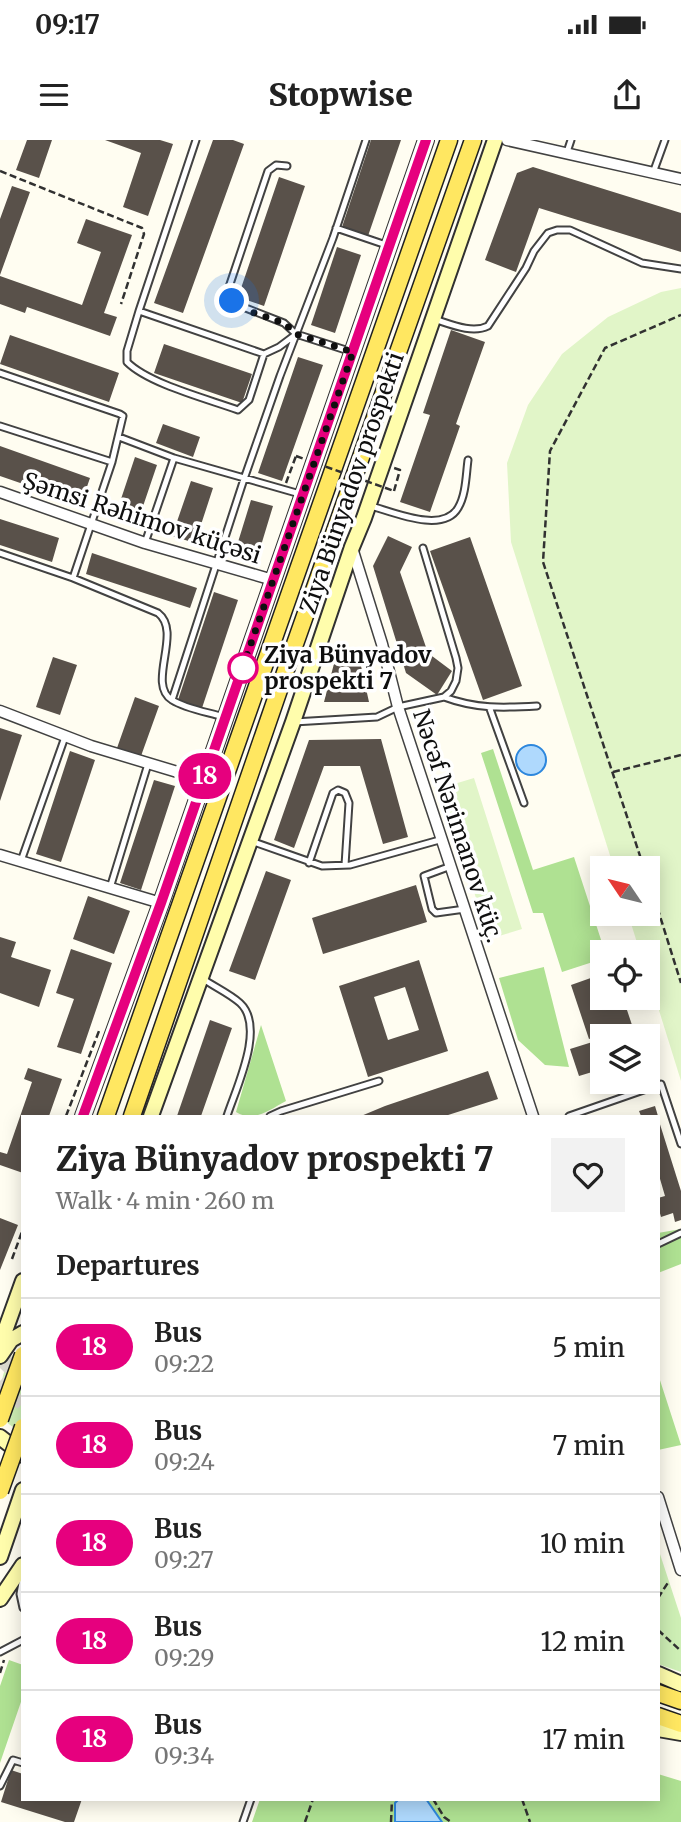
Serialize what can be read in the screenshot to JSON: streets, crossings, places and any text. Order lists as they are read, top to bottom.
{
  "streets": {
    "main road": ["Ziya Bünyadov prospekti"],
    "street": ["Şəmsi Rəhimov küçəsi", "Nəcəf Nərimanov küç."]
  },
  "crossings": [
    ["Ziya Bünyadov prospekti", "Şəmsi Rəhimov küçəsi"],
    ["Ziya Bünyadov prospekti", "Nəcəf Nərimanov küç."]
  ],
  "places": ["Ziya Bünyadov prospekti 7"],
  "lines": ["bus line 18"],
  "north": "top left",
  "page": {
    "status": "09:17",
    "header": "Stopwise",
    "on_map": "18",
    "heading": [
      ["Ziya Bünyadov prospekti 7", "Walk · 4 min · 260 m"],
      "Departures"
    ],
    "list": [
      {
        "mark": "18",
        "name": "Bus",
        "note": "09:22",
        "value": "5 min"
      },
      {
        "mark": "18",
        "name": "Bus",
        "note": "09:24",
        "value": "7 min"
      },
      {
        "mark": "18",
        "name": "Bus",
        "note": "09:27",
        "value": "10 min"
      },
      {
        "mark": "18",
        "name": "Bus",
        "note": "09:29",
        "value": "12 min"
      },
      {
        "mark": "18",
        "name": "Bus",
        "note": "09:34",
        "value": "17 min"
      }
    ]
  }
}
